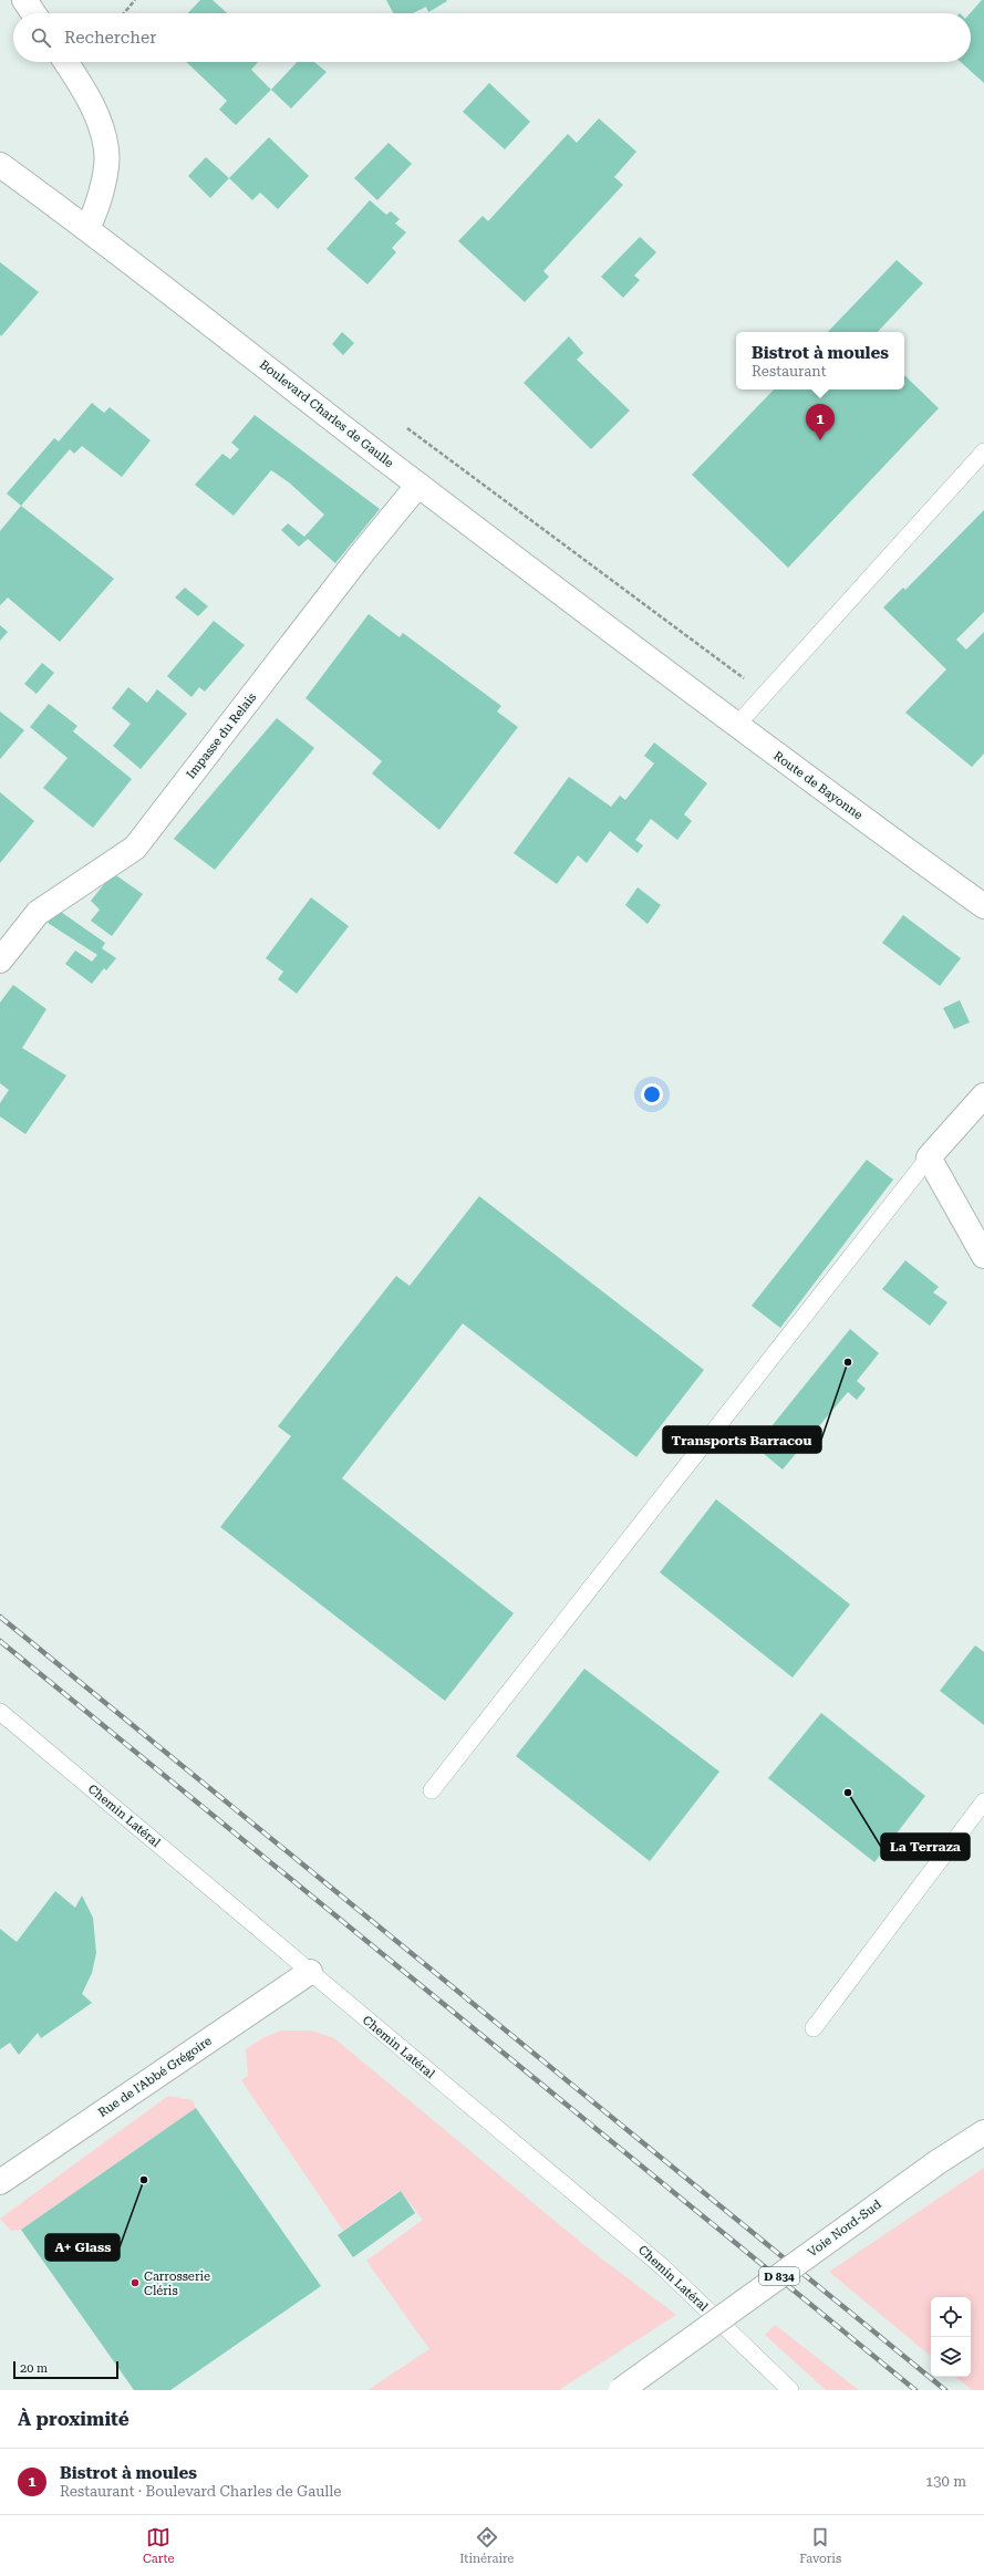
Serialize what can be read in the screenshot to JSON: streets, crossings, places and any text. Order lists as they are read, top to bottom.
{
  "streets": {
    "main road": [
      "Boulevard Charles de Gaulle",
      "Impasse du Relais",
      "Route de Bayonne",
      "Rue de l'Abbé Grégoire",
      "Voie Nord-Sud",
      "D 834"
    ],
    "lane": ["Chemin Latéral"]
  },
  "crossings": [
    ["Boulevard Charles de Gaulle", "Impasse du Relais"],
    ["Boulevard Charles de Gaulle", "Route de Bayonne"],
    ["Chemin Latéral", "Rue de l'Abbé Grégoire"]
  ],
  "places": [
    "Transports Barracou",
    "La Terraza",
    "A+ Glass",
    "Carrosserie Cléris"
  ],
  "scale_bar": "20 m",
  "page": {
    "search": "Rechercher",
    "popup": ["Bistrot à moules", "Restaurant"],
    "pins": "1",
    "scale": "20 m",
    "heading": "À proximité",
    "list": [
      {
        "mark": "1",
        "name": "Bistrot à moules",
        "note": "Restaurant · Boulevard Charles de Gaulle",
        "value": "130 m"
      }
    ],
    "nav": ["Carte", "Itinéraire", "Favoris"]
  }
}
